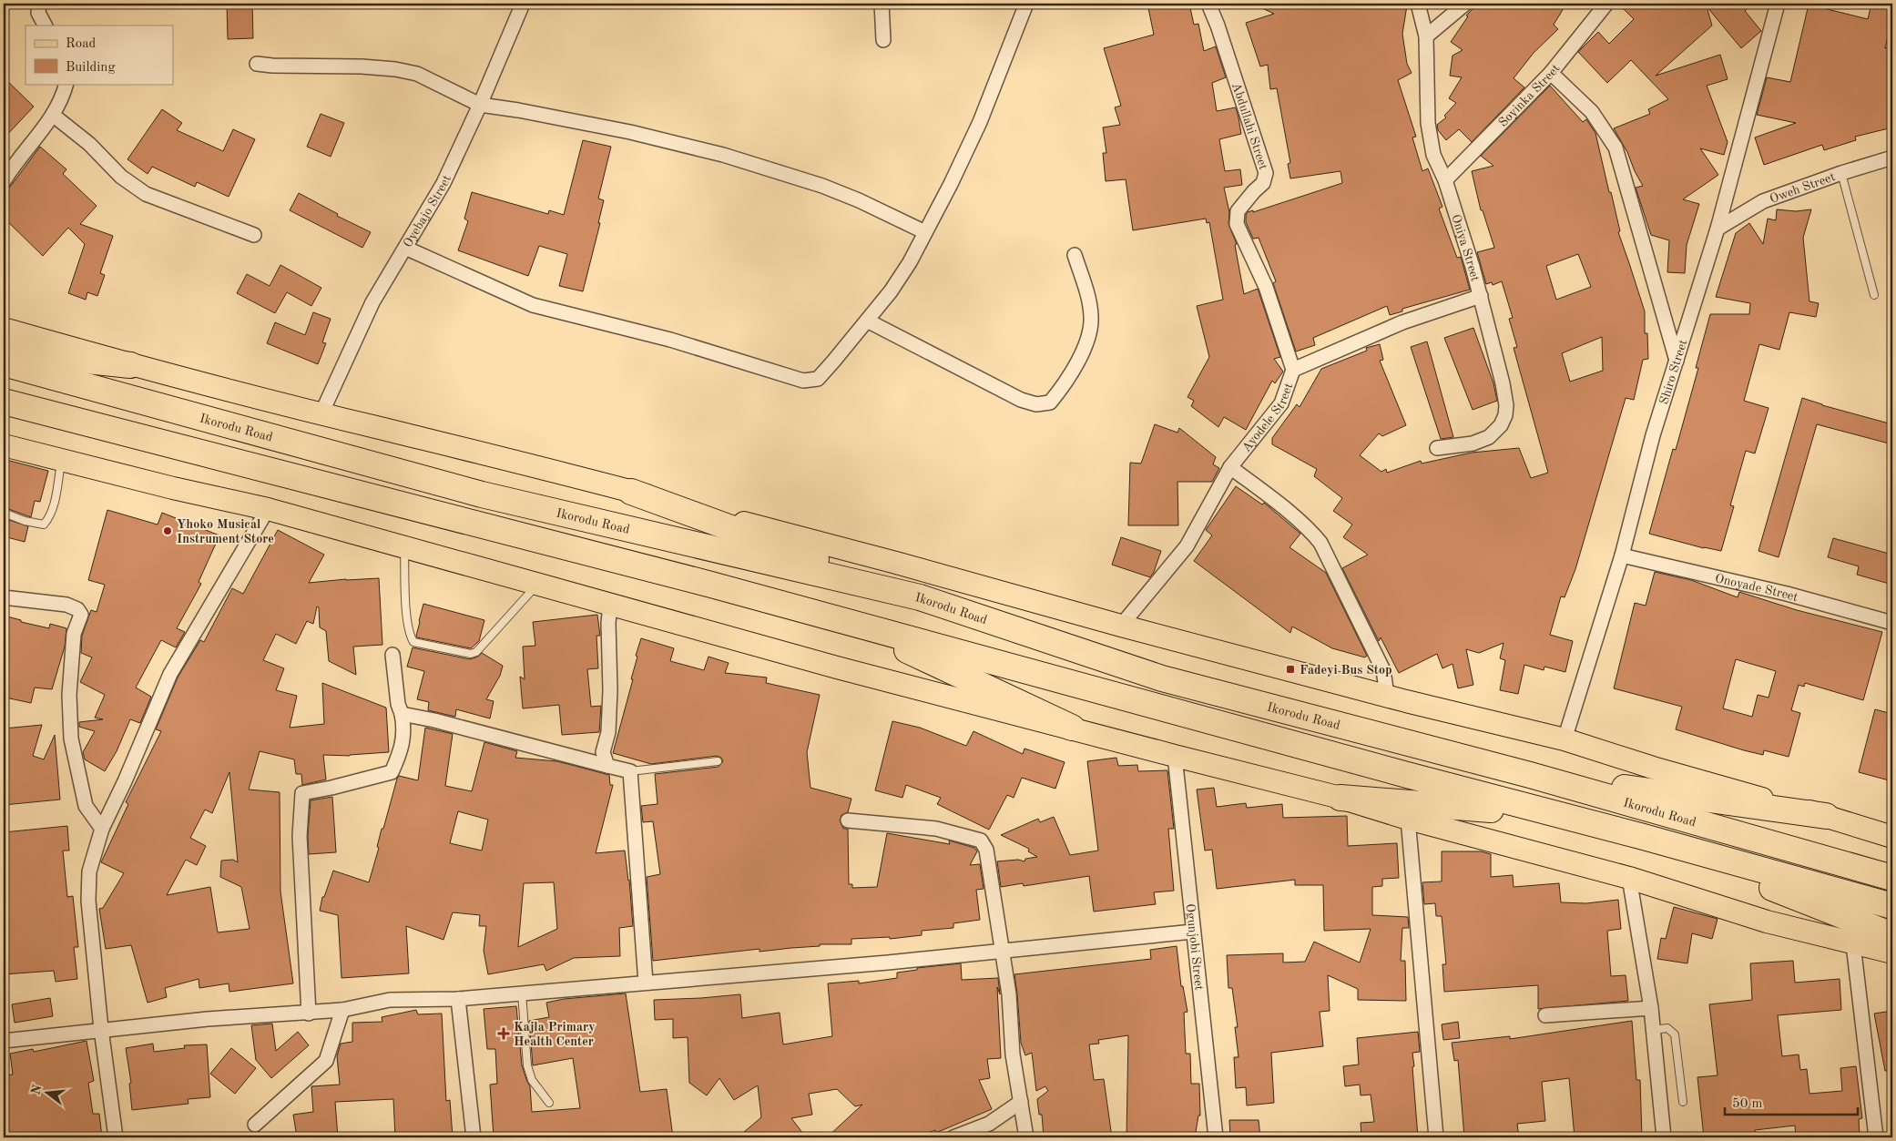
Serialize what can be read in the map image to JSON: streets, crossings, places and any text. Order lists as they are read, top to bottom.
{
  "streets": {
    "highway": ["Ikorodu Road"],
    "street": [
      "Soyinka Street",
      "Abdullahi Street",
      "Oweh Street",
      "Oyebajo Street",
      "Oniya Street",
      "Shiro Street",
      "Ayodele Street",
      "Onoyade Street",
      "Ogunjobi Street"
    ]
  },
  "crossings": [
    ["Soyinka Street", "Oniya Street"],
    ["Abdullahi Street", "Ayodele Street"],
    ["Oweh Street", "Shiro Street"],
    ["Oniya Street", "Ayodele Street"],
    ["Shiro Street", "Onoyade Street"]
  ],
  "places": {
    "other": ["Yhoko Musical Instrument Store"],
    "transit": ["Fadeyi Bus Stop"],
    "health": ["Kajla Primary Health Center"]
  },
  "legend": ["Road", "Building"],
  "scale_bar": "50 m",
  "north": "left"
}
